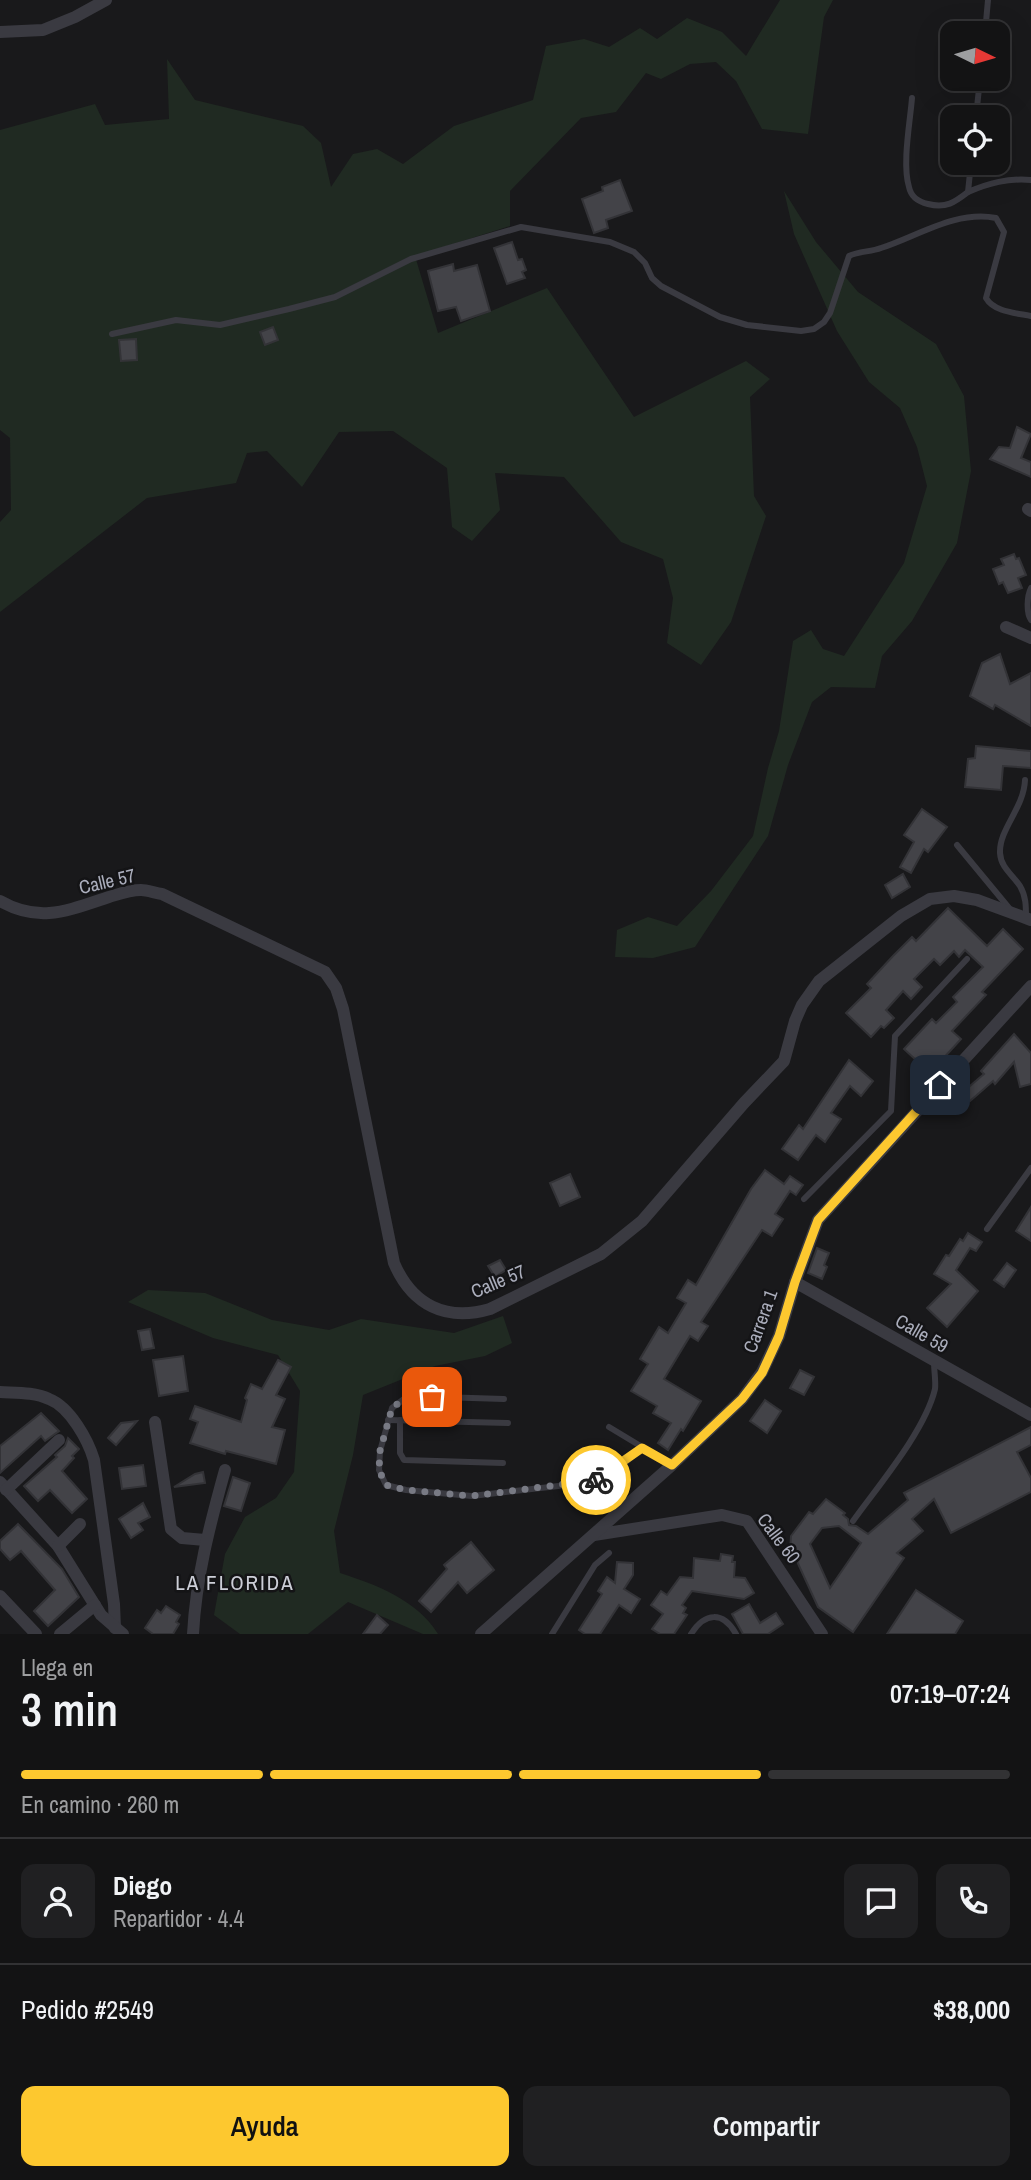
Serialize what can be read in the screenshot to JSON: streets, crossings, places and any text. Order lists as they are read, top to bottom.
{
  "streets": {
    "street": [
      "Calle 57",
      "Carrera 1",
      "Calle 59",
      "Calle 60"
    ]
  },
  "crossings": [
    ["Carrera 1", "Calle 59"],
    ["Carrera 1", "Calle 60"]
  ],
  "districts": ["LA FLORIDA"],
  "north": "right",
  "page": {
    "heading": ["3 min", "Llega en", "07:19–07:24"],
    "panel": [
      "Diego",
      "Repartidor · 4.4",
      "Pedido #2549",
      "$38,000"
    ],
    "bar": "En camino · 260 m",
    "buttons": ["Ayuda", "Compartir"]
  }
}
